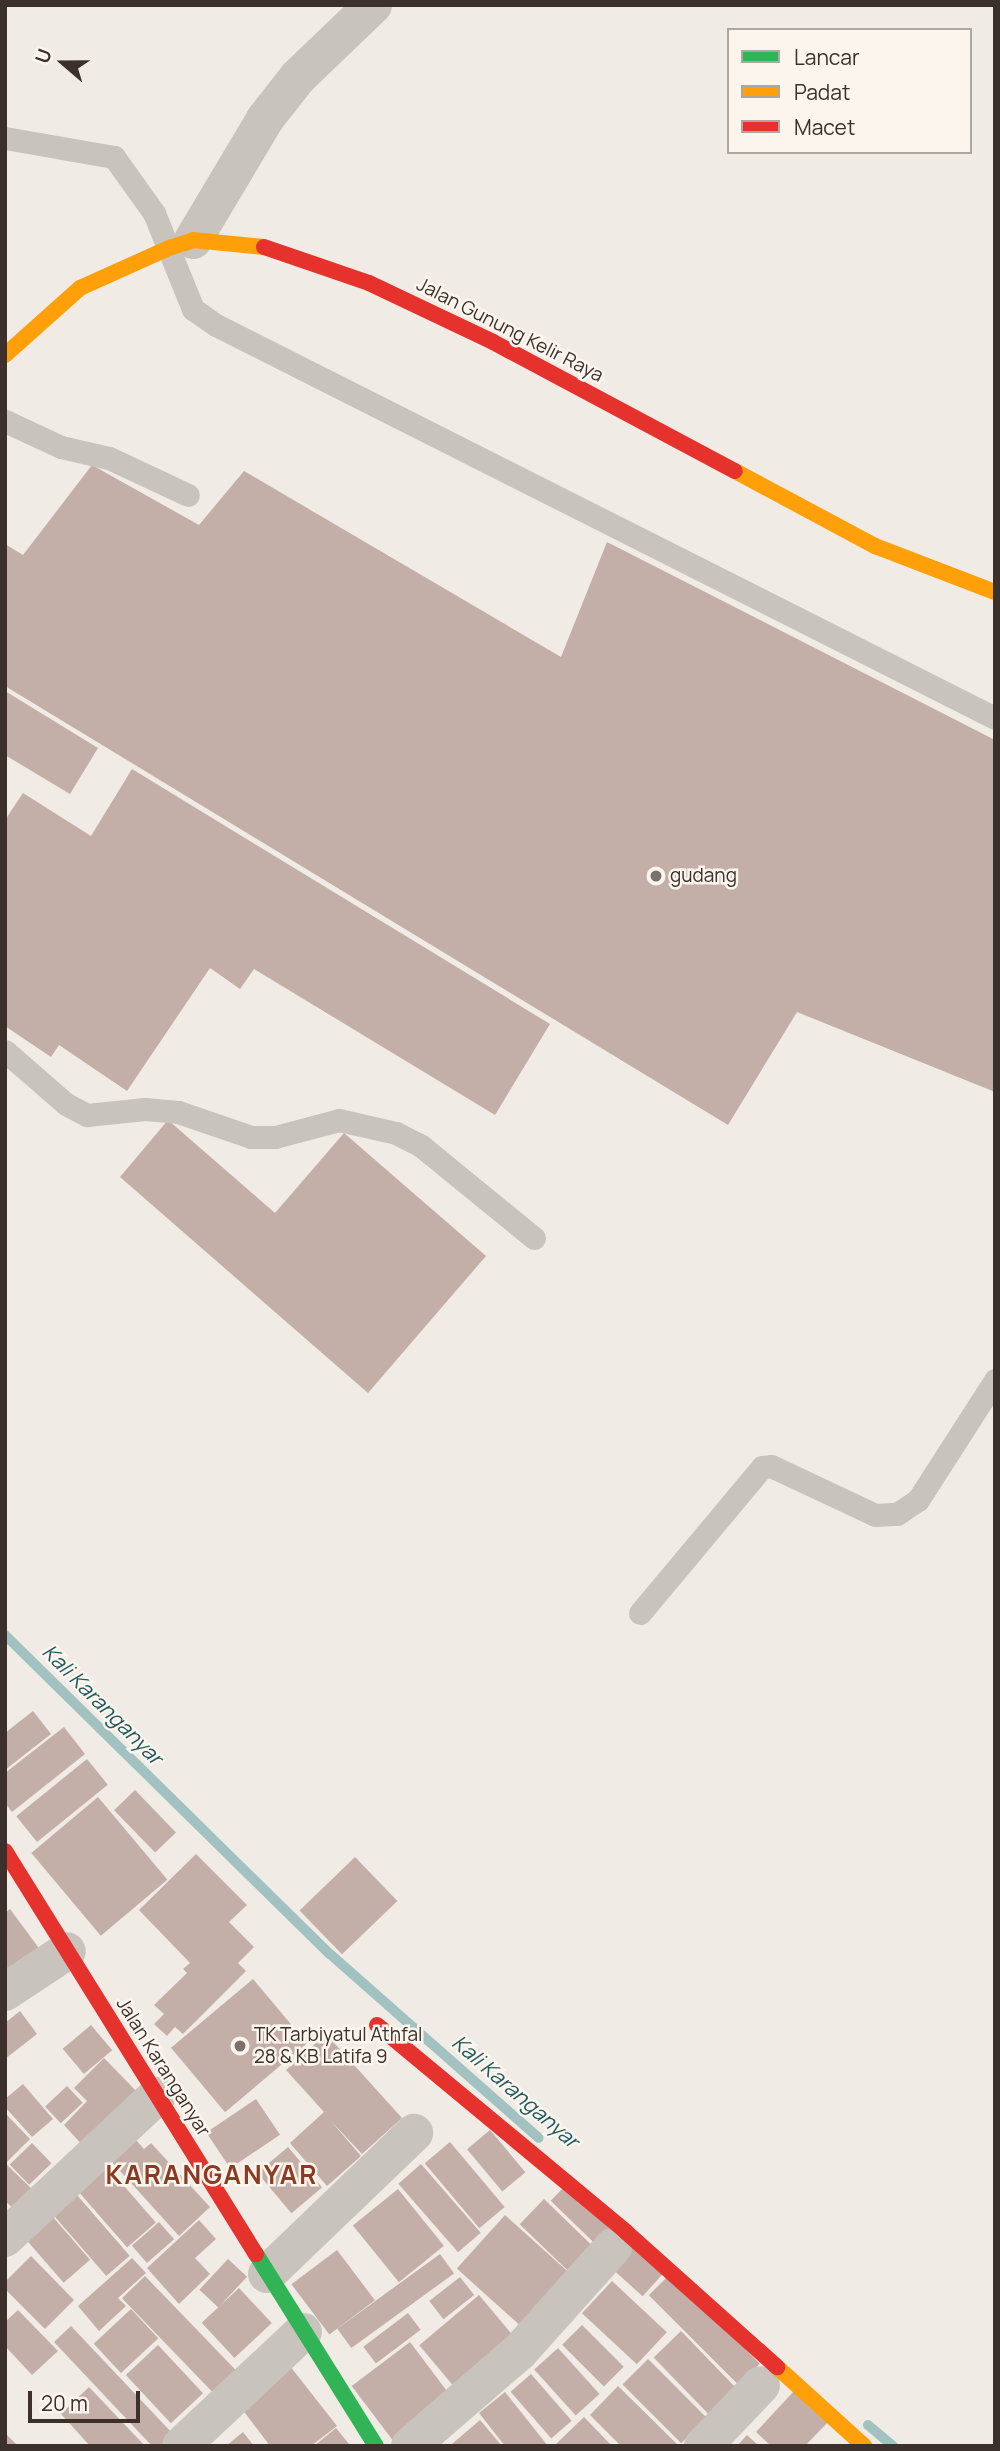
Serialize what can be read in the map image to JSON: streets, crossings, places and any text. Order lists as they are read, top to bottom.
{
  "streets": {
    "street": ["Jalan Gunung Kelir Raya", "Jalan Karanganyar"]
  },
  "districts": ["KARANGANYAR"],
  "water": ["Kali Karanganyar"],
  "places": ["gudang", "TK Tarbiyatul Athfal 28 & KB Latifa 9"],
  "legend": ["Lancar", "Padat", "Macet"],
  "scale_bar": "20 m",
  "north": "left"
}
